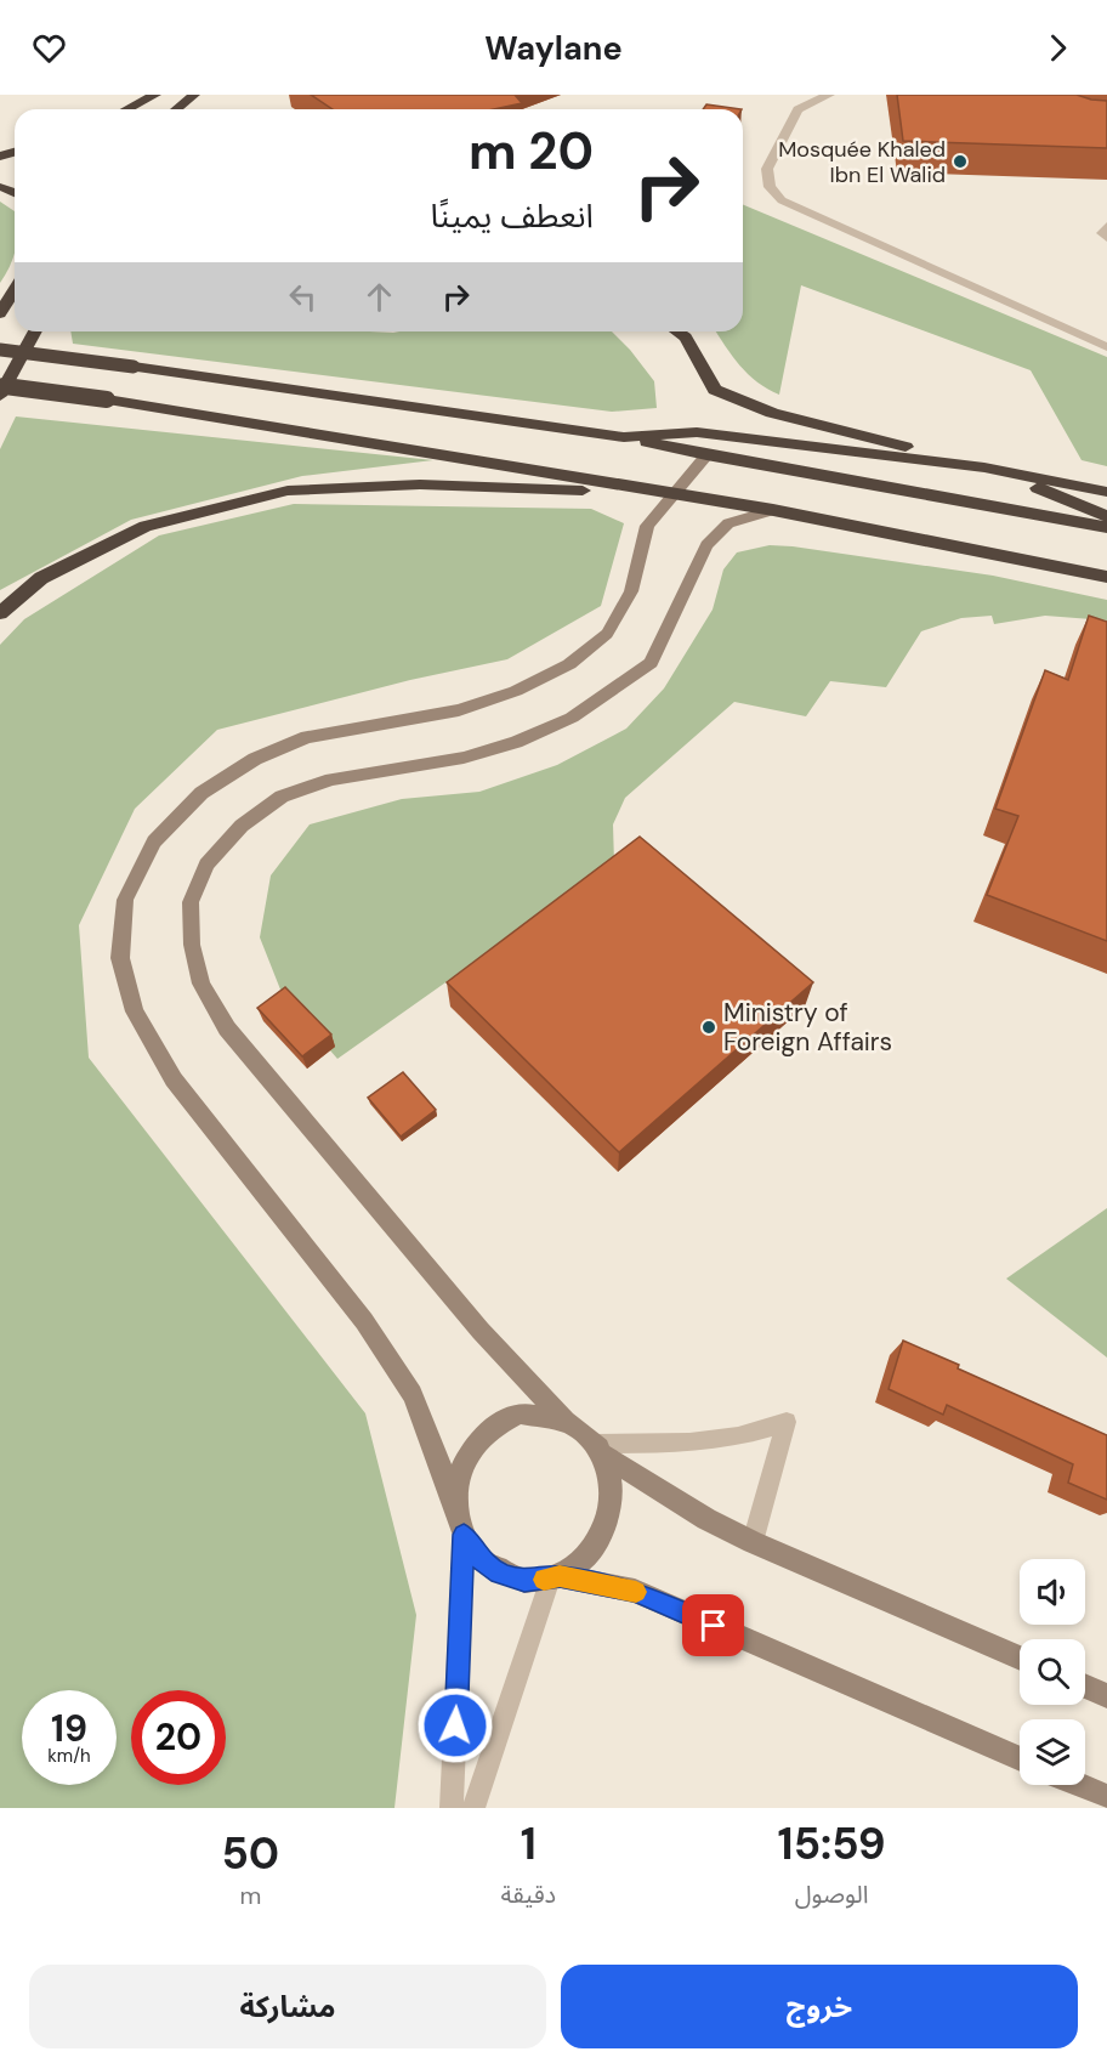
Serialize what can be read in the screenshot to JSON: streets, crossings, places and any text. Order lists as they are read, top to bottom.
{
  "places": ["Mosquée Khaled Ibn El Walid", "Ministry of Foreign Affairs"],
  "page": {
    "header": "Waylane",
    "turn": ["20 m", "انعطف يمينًا"],
    "speed": "19 km/h",
    "limit": "20",
    "eta": [
      "15:59",
      "الوصول",
      "1",
      "دقيقة",
      "50",
      "m"
    ],
    "buttons": ["خروج", "مشاركة"]
  }
}
